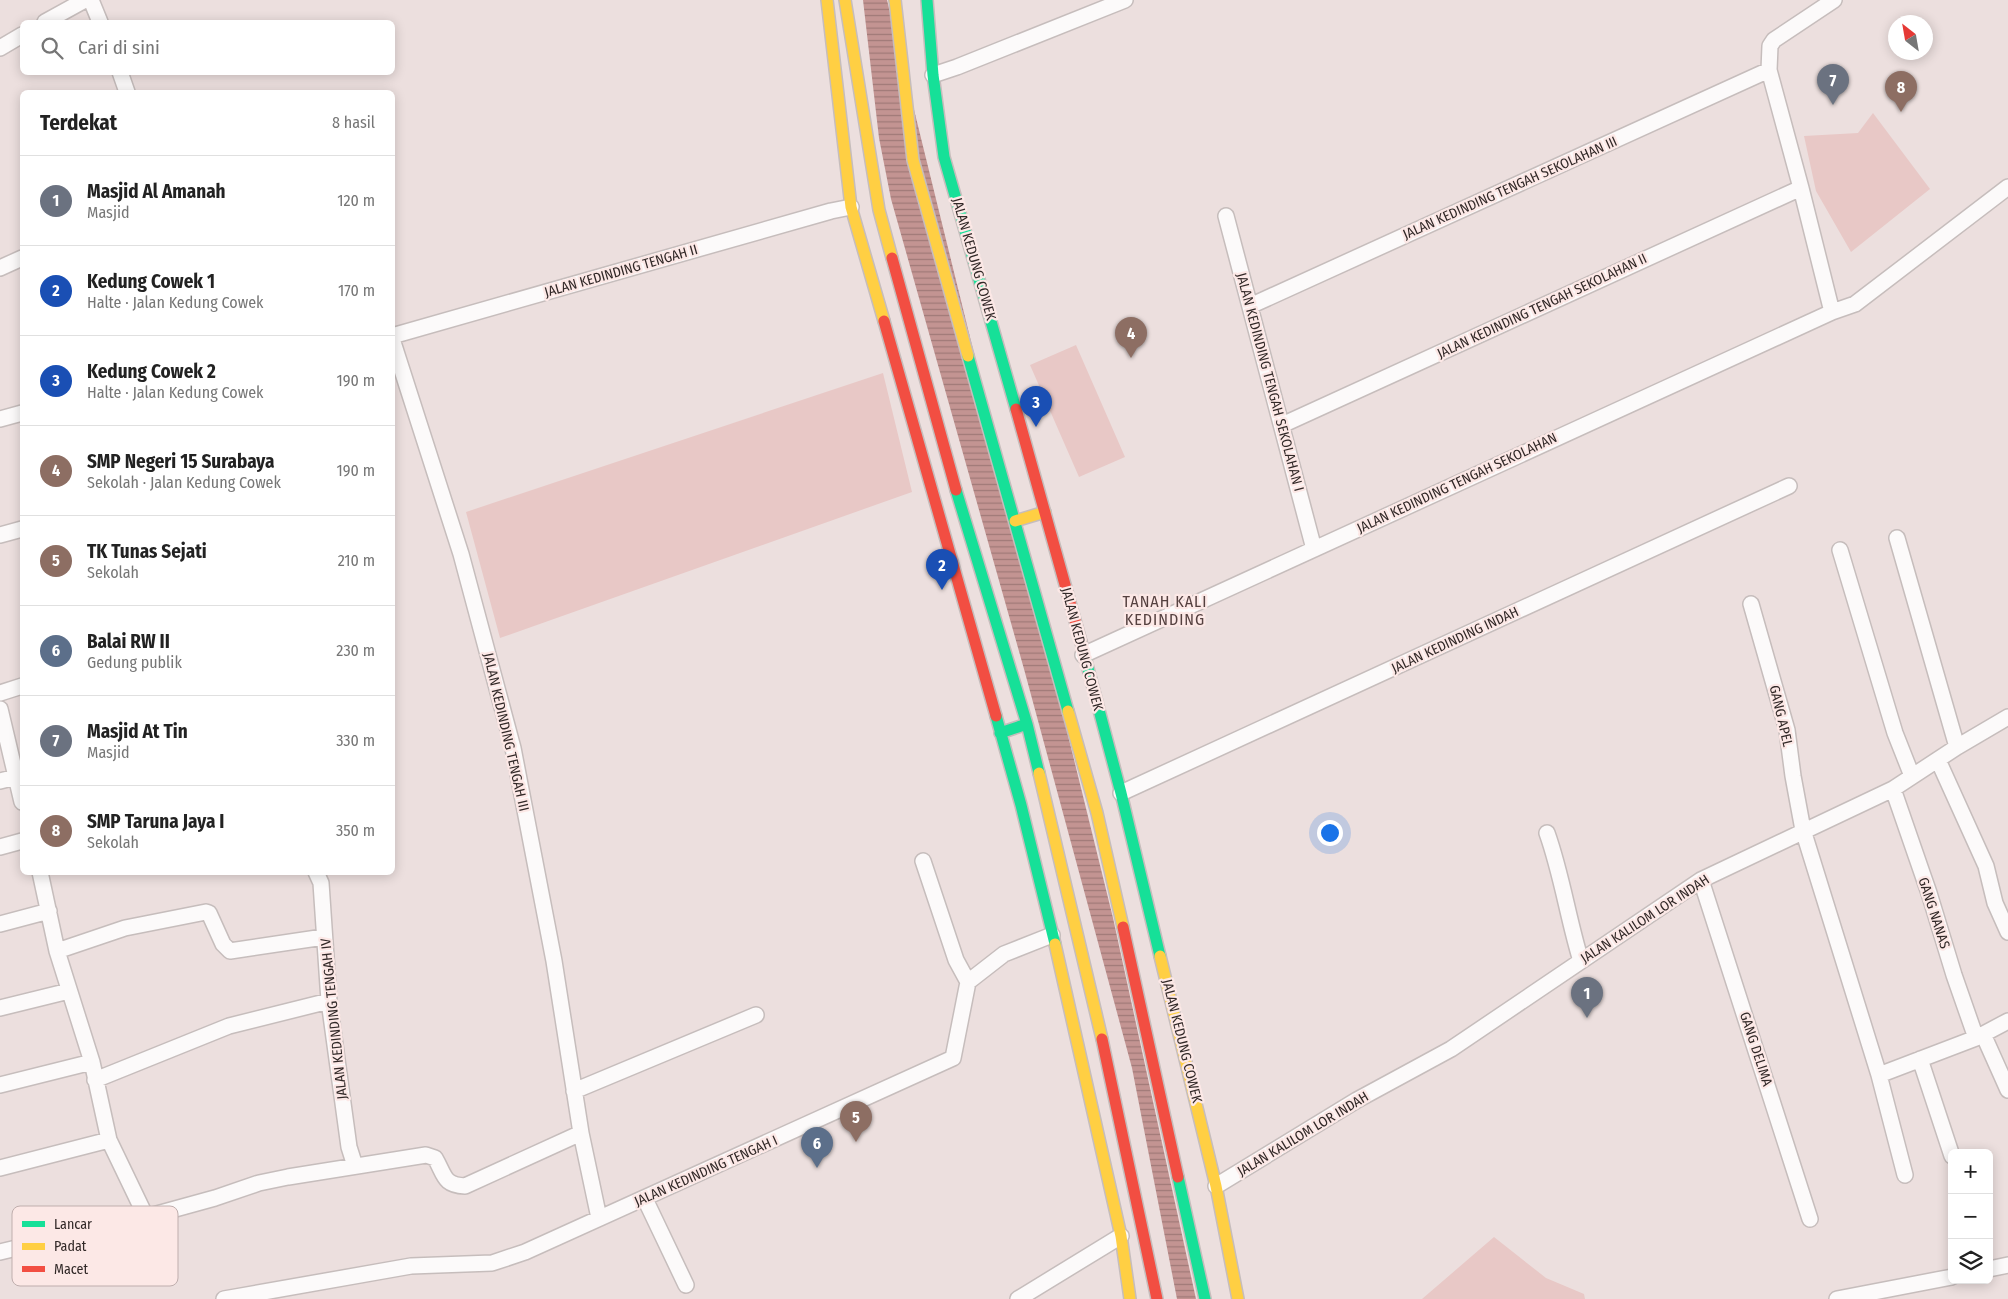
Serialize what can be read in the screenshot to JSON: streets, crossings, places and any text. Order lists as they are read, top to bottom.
{
  "streets": {
    "main road": ["JALAN KEDUNG COWEK"],
    "street": [
      "JALAN KEDINDING TENGAH SEKOLAHAN III",
      "JALAN KEDINDING TENGAH II",
      "JALAN KEDINDING TENGAH SEKOLAHAN II",
      "JALAN KEDINDING TENGAH SEKOLAHAN I",
      "JALAN KEDINDING TENGAH SEKOLAHAN",
      "JALAN KEDINDING INDAH",
      "GANG APEL",
      "JALAN KEDINDING TENGAH III",
      "GANG NANAS",
      "JALAN KALILOM LOR INDAH",
      "JALAN KEDINDING TENGAH IV",
      "GANG DELIMA",
      "JALAN KEDINDING TENGAH I"
    ]
  },
  "crossings": [
    ["JALAN KEDINDING TENGAH SEKOLAHAN III", "JALAN KEDINDING TENGAH SEKOLAHAN I"],
    ["JALAN KEDUNG COWEK", "JALAN KEDINDING TENGAH SEKOLAHAN"],
    ["JALAN KEDUNG COWEK", "JALAN KEDINDING INDAH"],
    ["JALAN KEDUNG COWEK", "JALAN KALILOM LOR INDAH"],
    ["JALAN KEDINDING TENGAH SEKOLAHAN II", "JALAN KEDINDING TENGAH SEKOLAHAN I"],
    ["JALAN KEDINDING TENGAH SEKOLAHAN I", "JALAN KEDINDING TENGAH SEKOLAHAN"],
    ["GANG APEL", "JALAN KALILOM LOR INDAH"],
    ["JALAN KEDINDING TENGAH III", "JALAN KEDINDING TENGAH I"],
    ["GANG NANAS", "JALAN KALILOM LOR INDAH"],
    ["JALAN KALILOM LOR INDAH", "GANG DELIMA"]
  ],
  "districts": ["TANAH KALI KEDINDING"],
  "legend": ["Lancar", "Padat", "Macet"],
  "north": "top left",
  "page": {
    "search": "Cari di sini",
    "pins": [
      "7",
      "8",
      "4",
      "3",
      "2",
      "1",
      "5",
      "6"
    ],
    "heading": ["Terdekat", "8 hasil"],
    "list": [
      {
        "mark": "1",
        "name": "Masjid Al Amanah",
        "note": "Masjid",
        "value": "120 m"
      },
      {
        "mark": "2",
        "name": "Kedung Cowek 1",
        "note": "Halte · Jalan Kedung Cowek",
        "value": "170 m"
      },
      {
        "mark": "3",
        "name": "Kedung Cowek 2",
        "note": "Halte · Jalan Kedung Cowek",
        "value": "190 m"
      },
      {
        "mark": "4",
        "name": "SMP Negeri 15 Surabaya",
        "note": "Sekolah · Jalan Kedung Cowek",
        "value": "190 m"
      },
      {
        "mark": "5",
        "name": "TK Tunas Sejati",
        "note": "Sekolah",
        "value": "210 m"
      },
      {
        "mark": "6",
        "name": "Balai RW II",
        "note": "Gedung publik",
        "value": "230 m"
      },
      {
        "mark": "7",
        "name": "Masjid At Tin",
        "note": "Masjid",
        "value": "330 m"
      },
      {
        "mark": "8",
        "name": "SMP Taruna Jaya I",
        "note": "Sekolah",
        "value": "350 m"
      }
    ],
    "map_buttons": ["+", "−"]
  }
}
